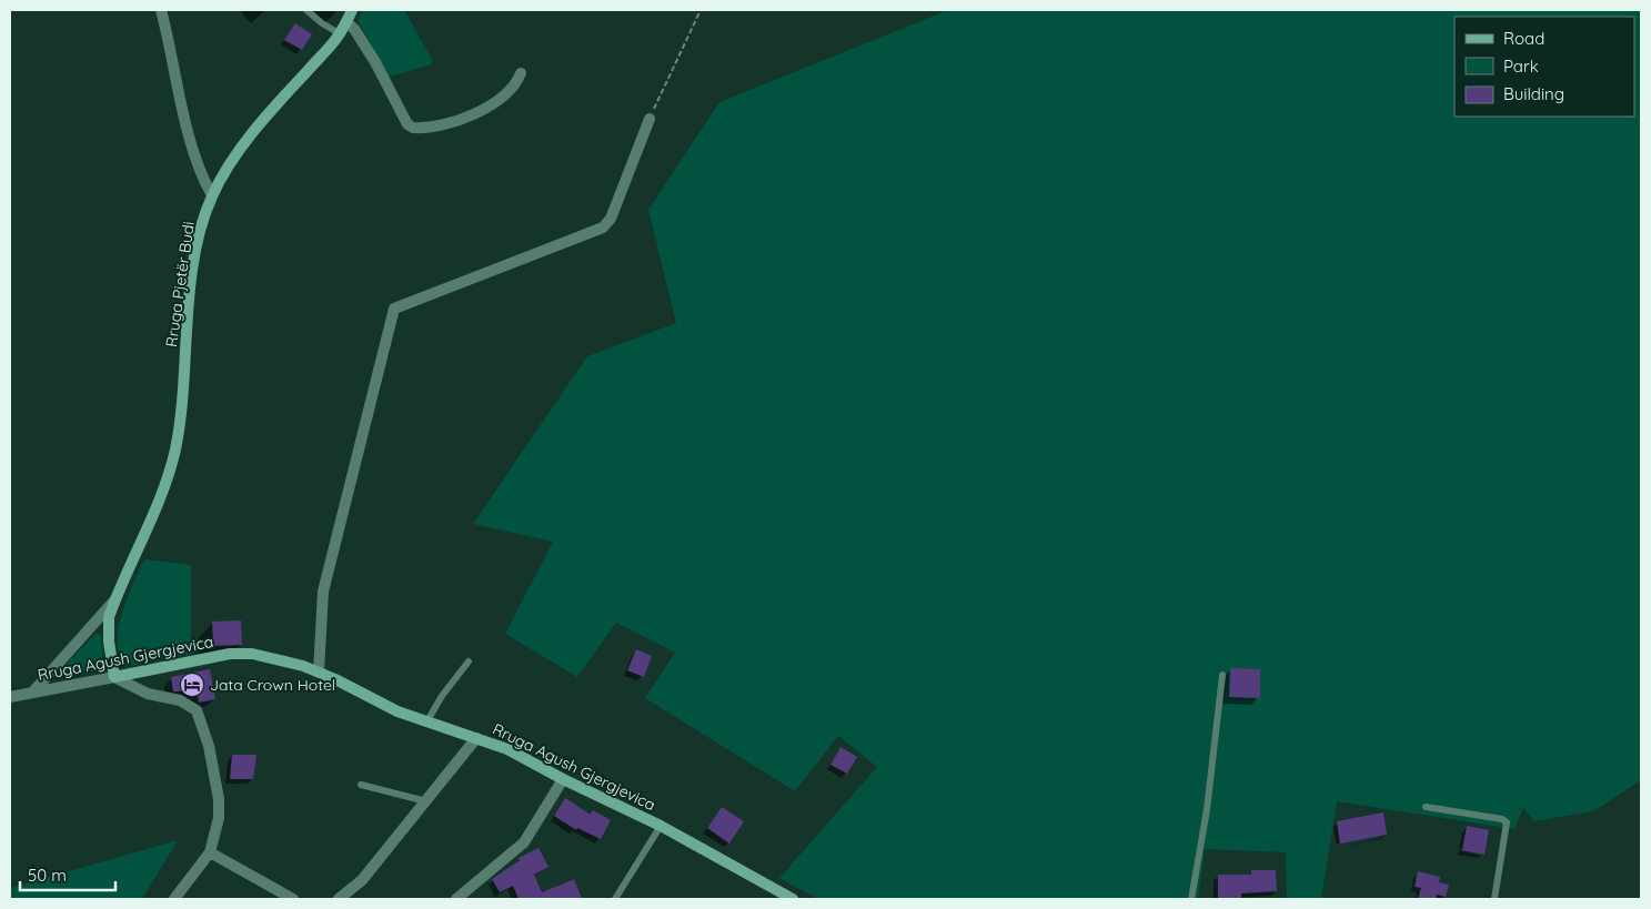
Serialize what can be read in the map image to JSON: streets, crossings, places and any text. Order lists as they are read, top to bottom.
{
  "streets": {
    "main road": ["Rruga Pjetër Budi", "Rruga Agush Gjergjevica"]
  },
  "crossings": [
    ["Rruga Pjetër Budi", "Rruga Agush Gjergjevica"]
  ],
  "places": {
    "hotel": ["Jata Crown Hotel"]
  },
  "legend": ["Road", "Park", "Building"],
  "scale_bar": "50 m"
}
